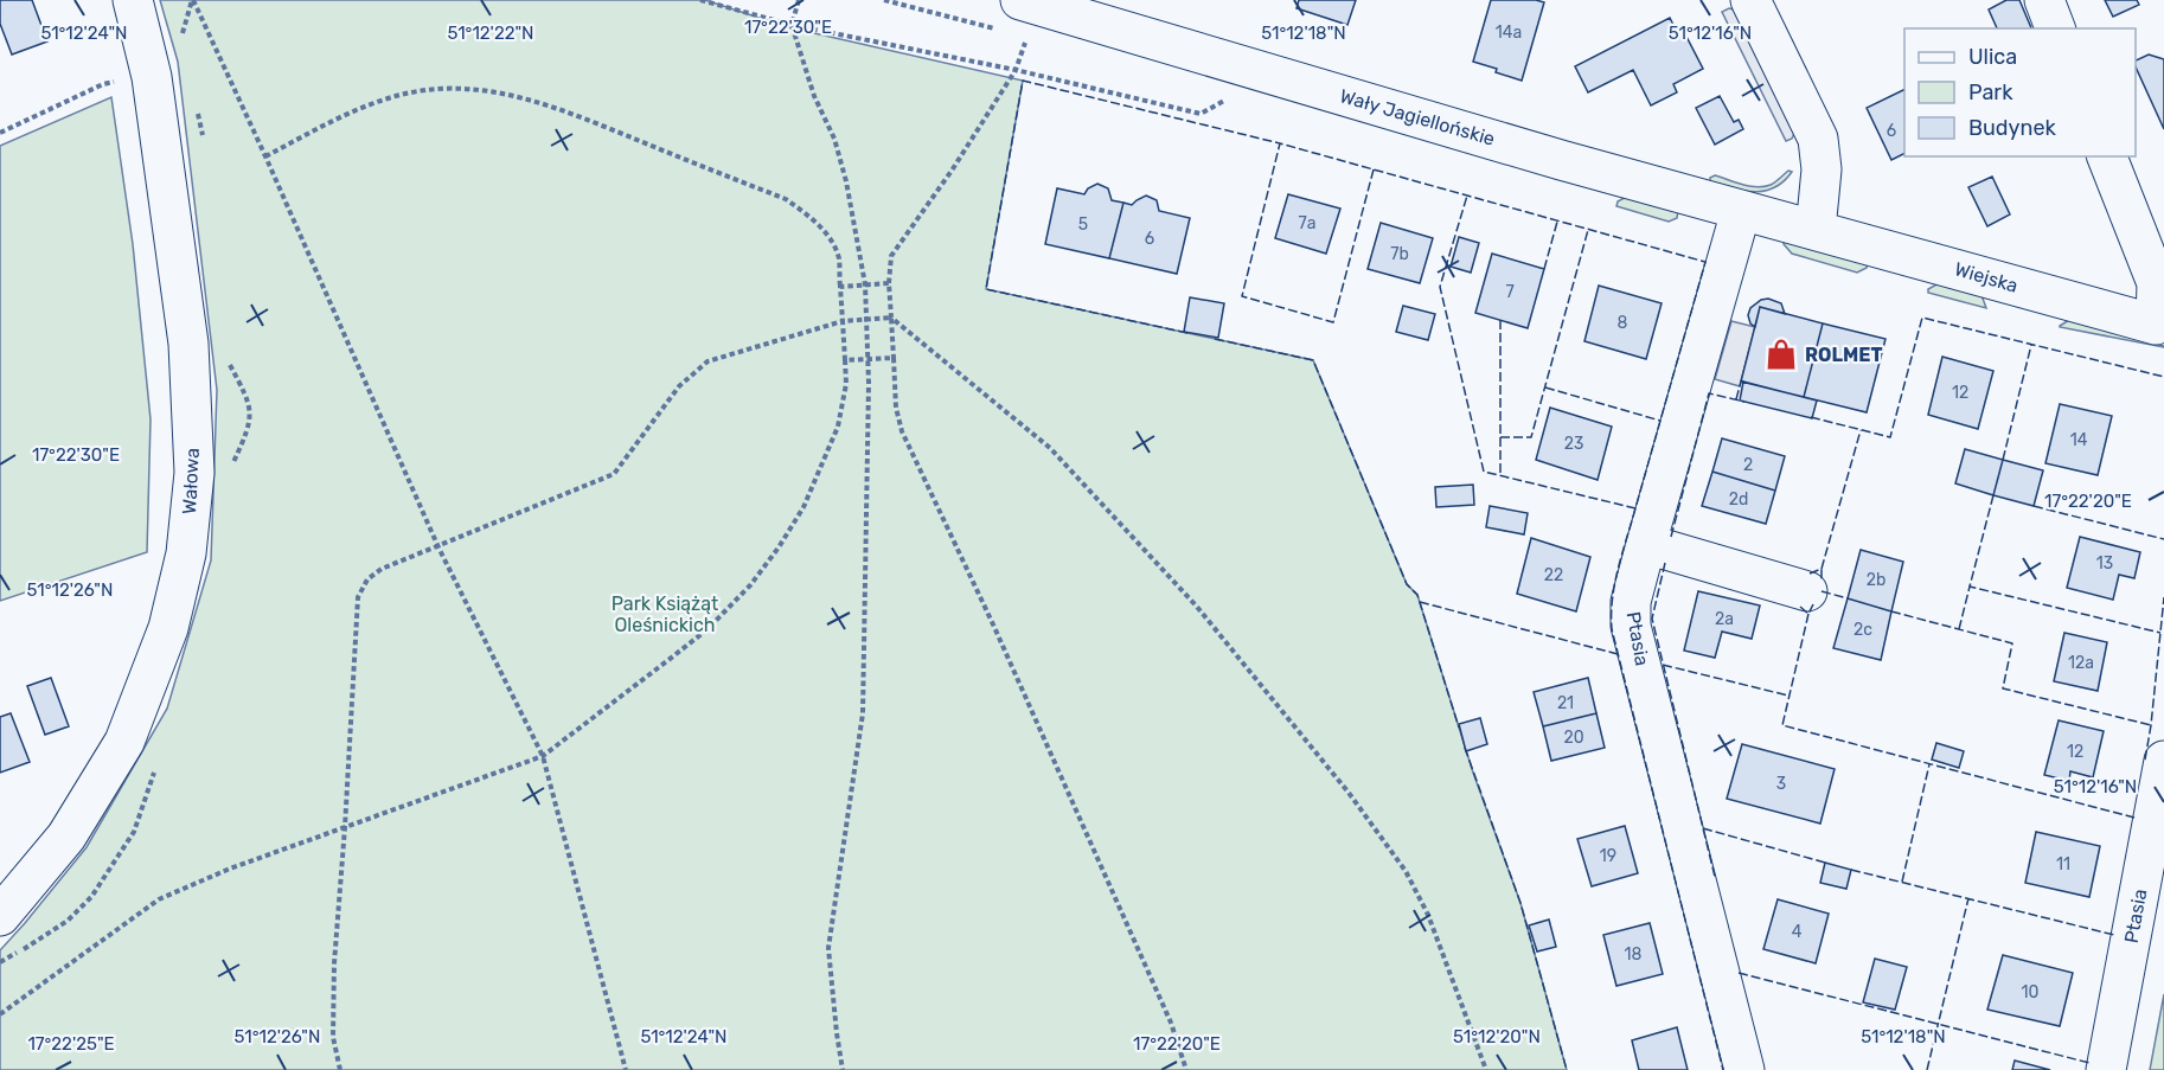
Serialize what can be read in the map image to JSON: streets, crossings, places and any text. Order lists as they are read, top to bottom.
{
  "streets": {
    "street": [
      "Wały Jagiellońskie",
      "Wiejska",
      "Wałowa",
      "Ptasia"
    ]
  },
  "crossings": [
    ["Wały Jagiellońskie", "Wiejska"],
    ["Wały Jagiellońskie", "Ptasia"]
  ],
  "parks": ["Park Książąt Oleśnickich"],
  "places": {
    "shop": ["ROLMET"]
  },
  "house_numbers": [
    "14a",
    "6",
    "7a",
    "5",
    "6",
    "7b",
    "7",
    "8",
    "12",
    "14",
    "23",
    "2",
    "2d",
    "13",
    "22",
    "2b",
    "2a",
    "2c",
    "12a",
    "21",
    "20",
    "12",
    "3",
    "19",
    "11",
    "4",
    "18",
    "10"
  ],
  "legend": ["Ulica", "Park", "Budynek"],
  "coordinates": [
    "17°22'30\"E",
    "51°12'24\"N",
    "51°12'22\"N",
    "51°12'18\"N",
    "51°12'16\"N",
    "17°22'20\"E",
    "51°12'26\"N",
    "51°12'20\"N",
    "17°22'25\"E"
  ]
}
